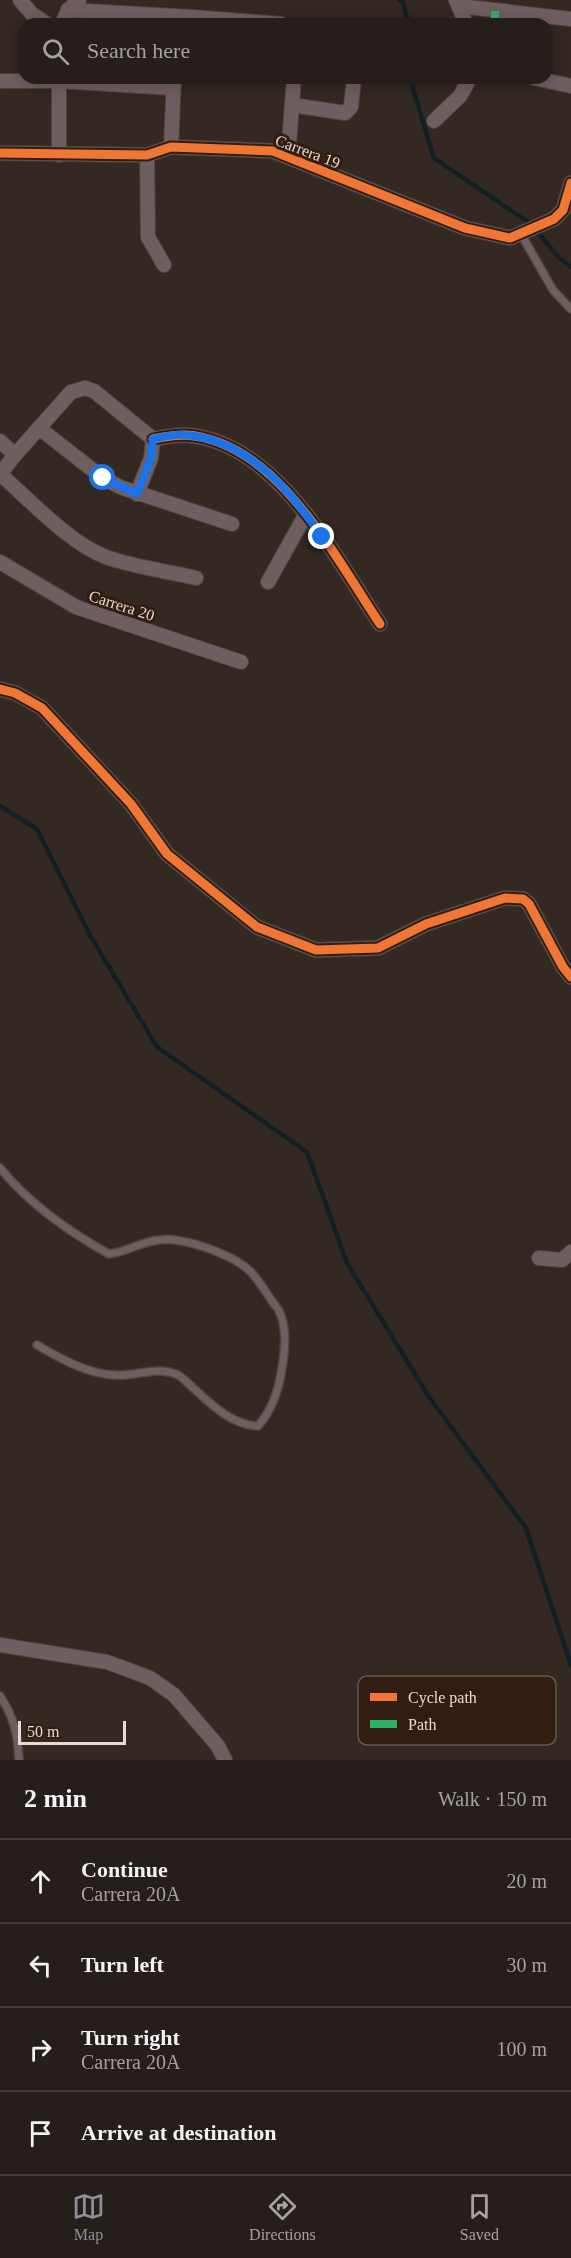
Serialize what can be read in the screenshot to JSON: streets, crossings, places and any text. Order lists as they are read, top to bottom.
{
  "streets": {
    "street": ["Carrera 19", "Carrera 20"]
  },
  "legend": ["Cycle path", "Path"],
  "scale_bar": "50 m",
  "page": {
    "search": "Search here",
    "scale": "50 m",
    "heading": ["2 min", "Walk · 150 m"],
    "list": [
      ["Continue", "Carrera 20A", "20 m"],
      ["Turn left", "30 m"],
      ["Turn right", "Carrera 20A", "100 m"],
      "Arrive at destination"
    ],
    "nav": ["Map", "Directions", "Saved"]
  }
}
